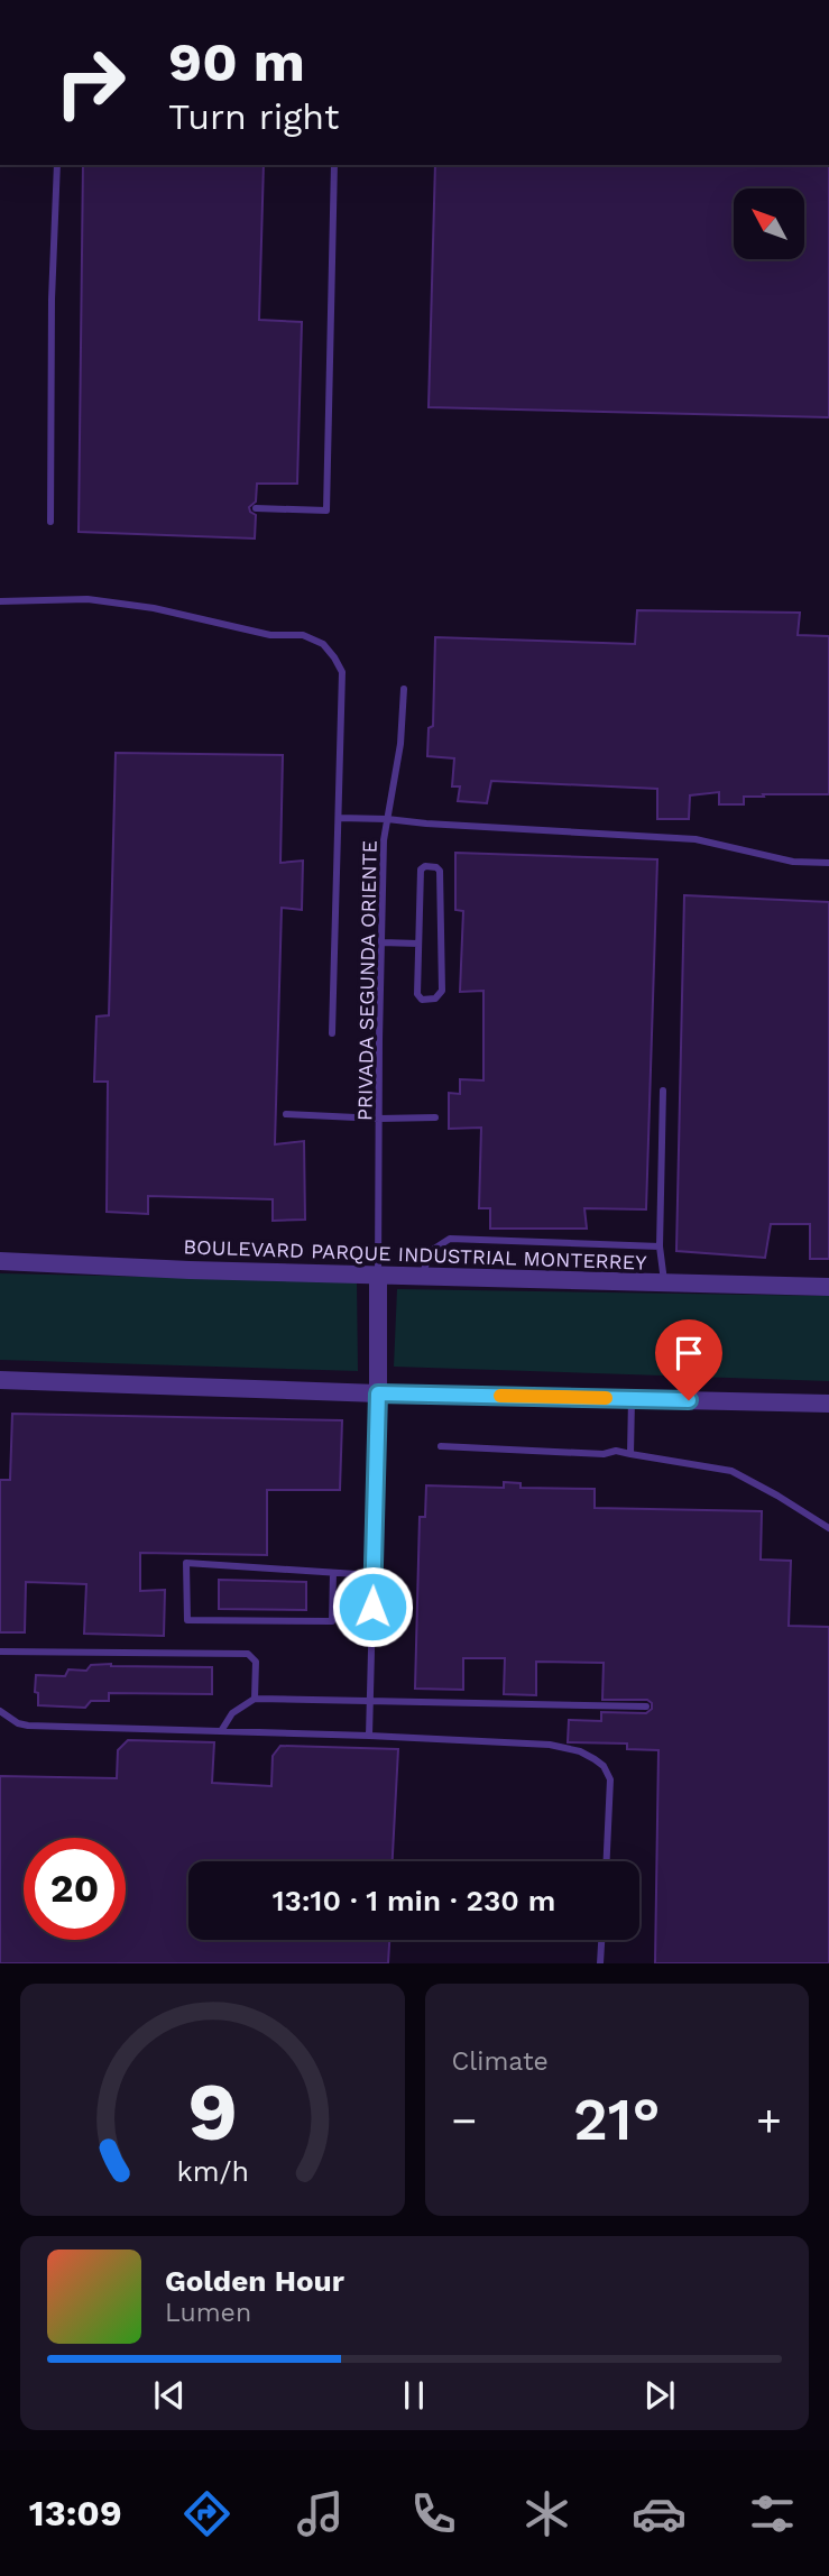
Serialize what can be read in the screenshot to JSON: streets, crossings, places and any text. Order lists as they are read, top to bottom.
{
  "streets": {
    "street": ["BOULEVARD PARQUE INDUSTRIAL MONTERREY"],
    "lane": ["PRIVADA SEGUNDA ORIENTE"]
  },
  "crossings": [
    ["PRIVADA SEGUNDA ORIENTE", "BOULEVARD PARQUE INDUSTRIAL MONTERREY"]
  ],
  "north": "top left",
  "page": {
    "turn": ["90 m", "Turn right"],
    "limit": "20",
    "trip": "13:10 · 1 min · 230 m",
    "tile": "Climate",
    "heat": ["−", "21°", "+"],
    "song": ["Golden Hour", "Lumen"],
    "tabs": "13:09",
    "gauge": ["9", "km/h"]
  }
}
